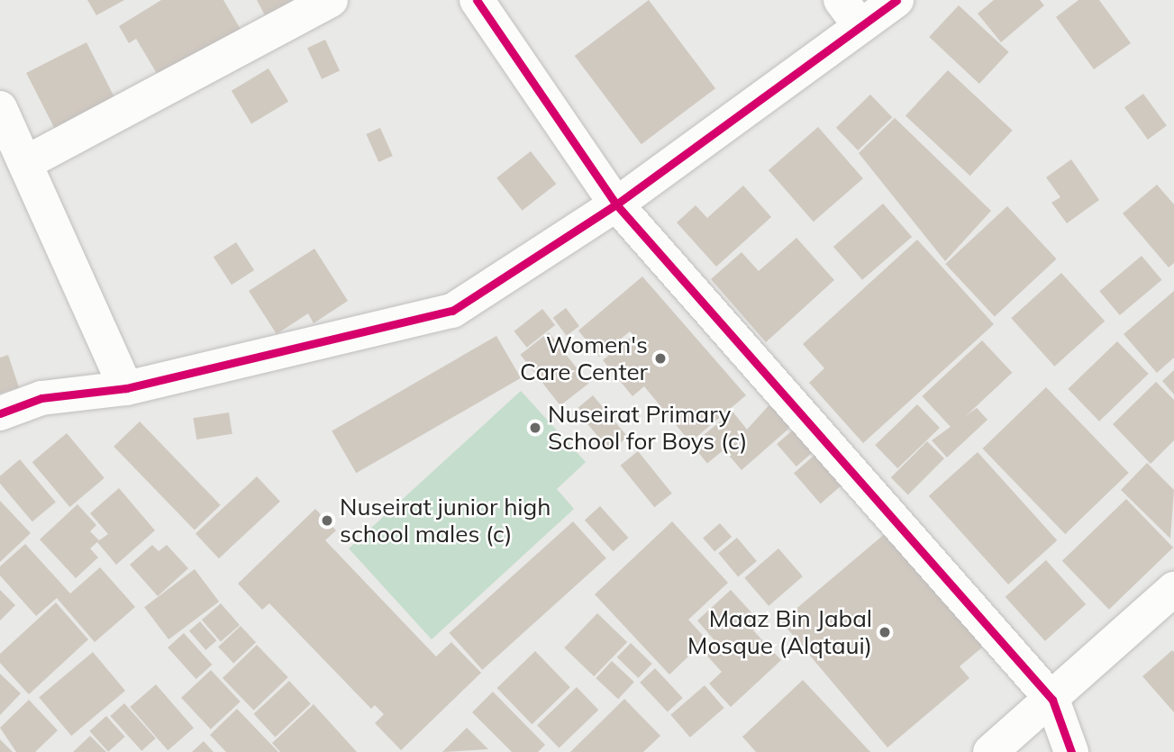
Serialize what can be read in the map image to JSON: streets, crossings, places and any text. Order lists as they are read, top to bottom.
{
  "places": [
    "Women's Care Center",
    "Nuseirat Primary School for Boys (c)",
    "Nuseirat junior high school males (c)",
    "Maaz Bin Jabal Mosque (Alqtaui)"
  ]
}
